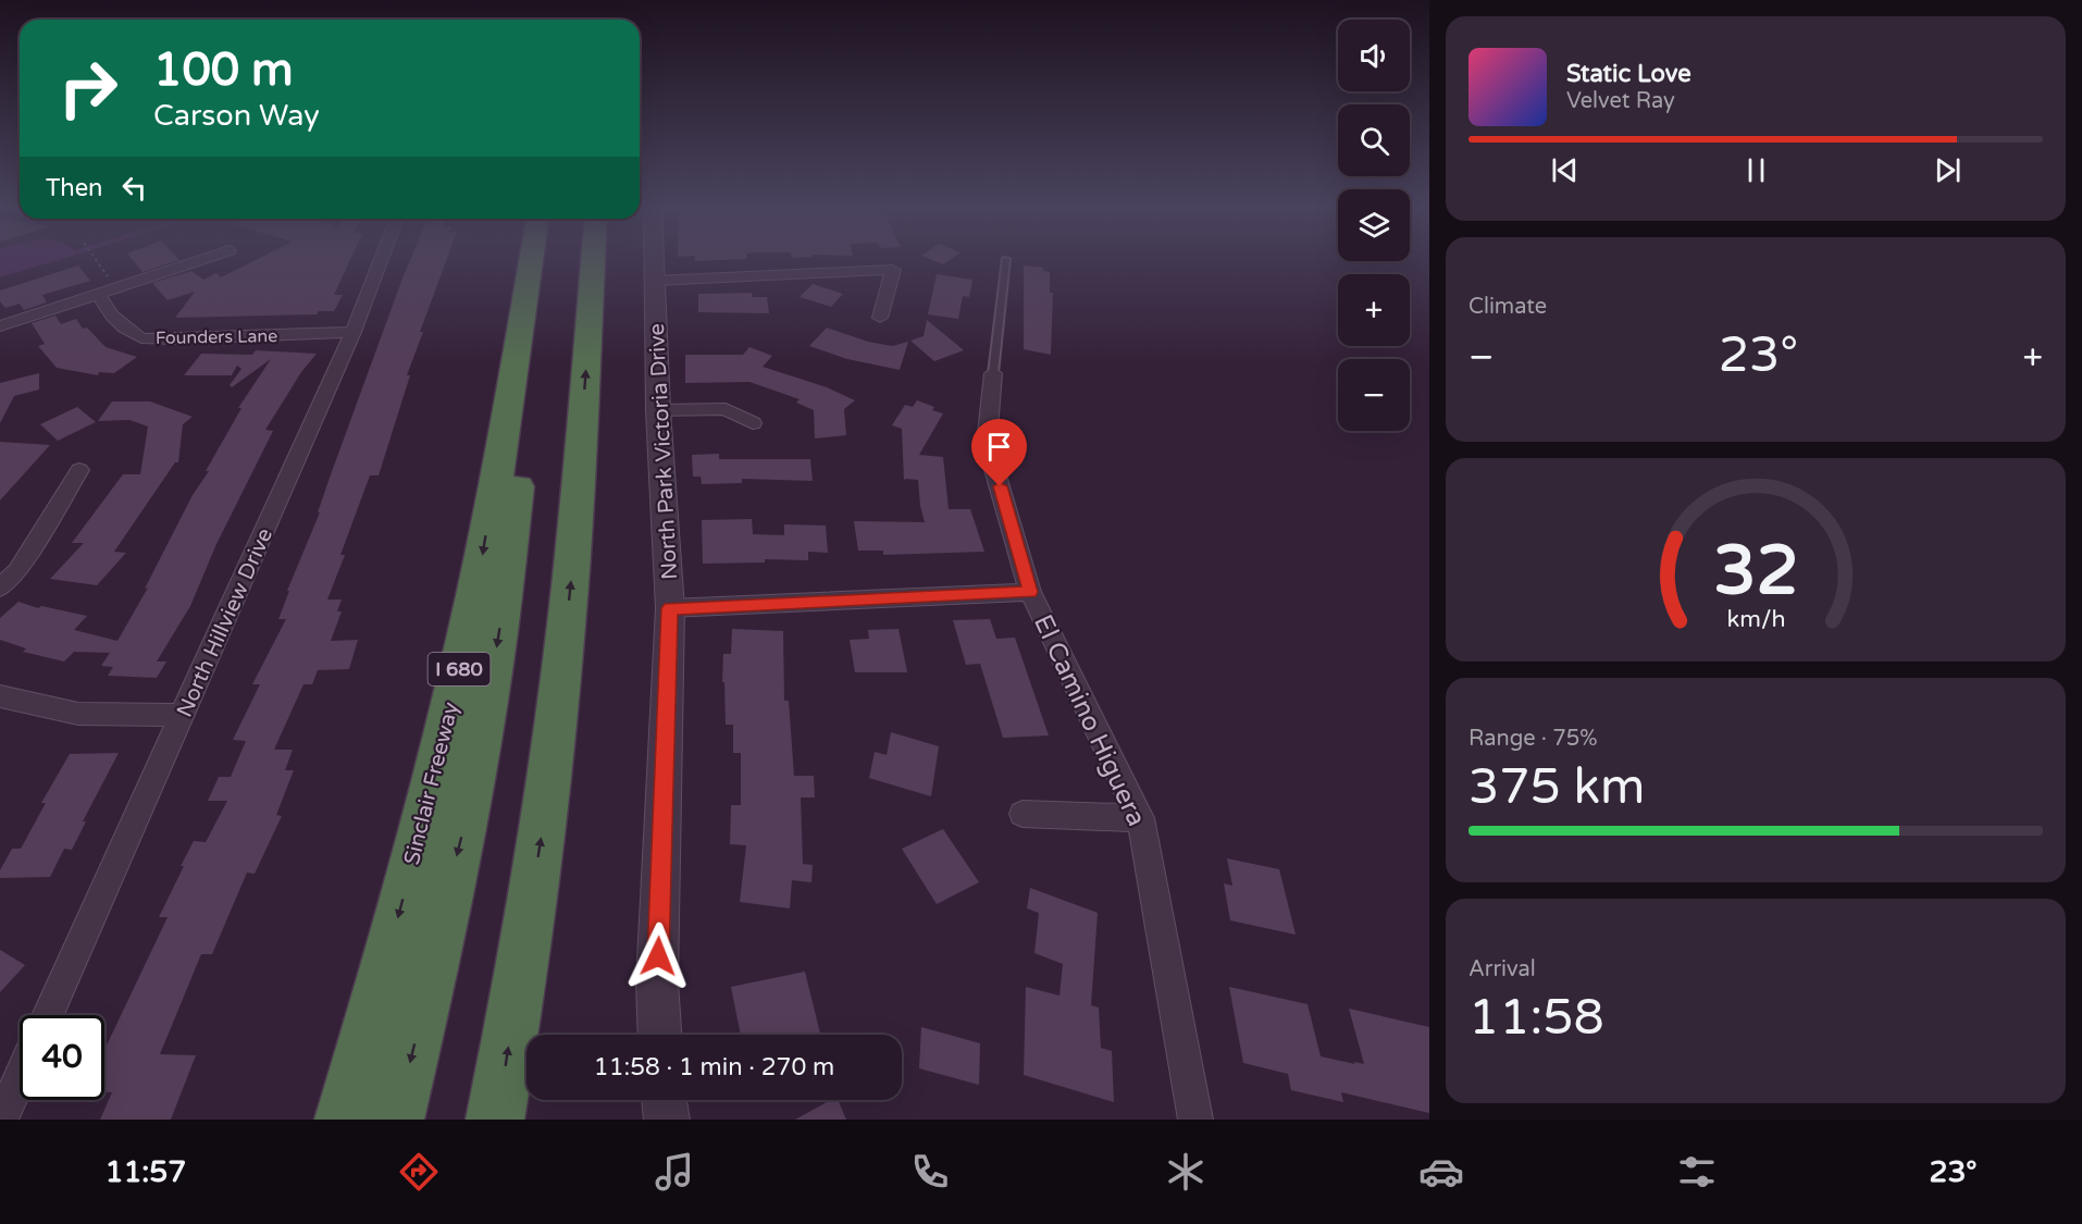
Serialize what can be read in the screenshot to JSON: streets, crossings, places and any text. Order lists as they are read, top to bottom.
{
  "streets": {
    "highway": ["I 680", "Sinclair Freeway"],
    "street": [
      "Founders Lane",
      "North Park Victoria Drive",
      "North Hillview Drive",
      "El Camino Higuera"
    ]
  },
  "crossings": [
    ["Founders Lane", "North Hillview Drive"]
  ],
  "page": {
    "map_buttons": ["+", "−"],
    "turn": ["100 m", "Carson Way"],
    "song": ["Static Love", "Velvet Ray"],
    "then": "Then",
    "tile": [
      "Climate",
      ["Range · 75%", "375 km"],
      ["Arrival", "11:58"]
    ],
    "heat": ["−", "23°", "+"],
    "limit": "40",
    "trip": "11:58 · 1 min · 270 m",
    "tabs": ["11:57", "23°"],
    "gauge": ["32", "km/h"]
  }
}
